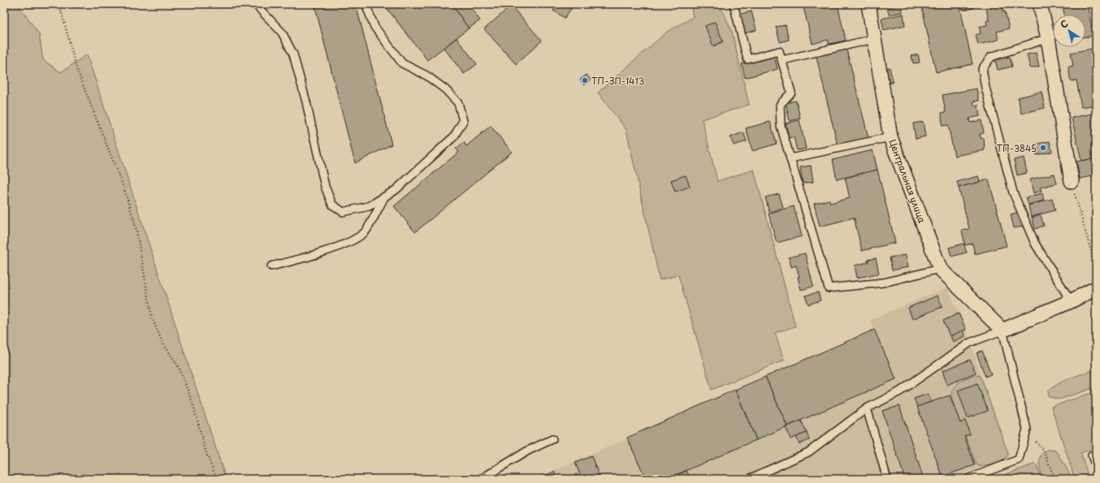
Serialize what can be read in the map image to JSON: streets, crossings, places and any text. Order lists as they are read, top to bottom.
{
  "streets": {
    "street": ["Центральная улица"]
  },
  "places": ["ТП-ЗП-1413", "ТП-3845"],
  "north": "top left"
}
